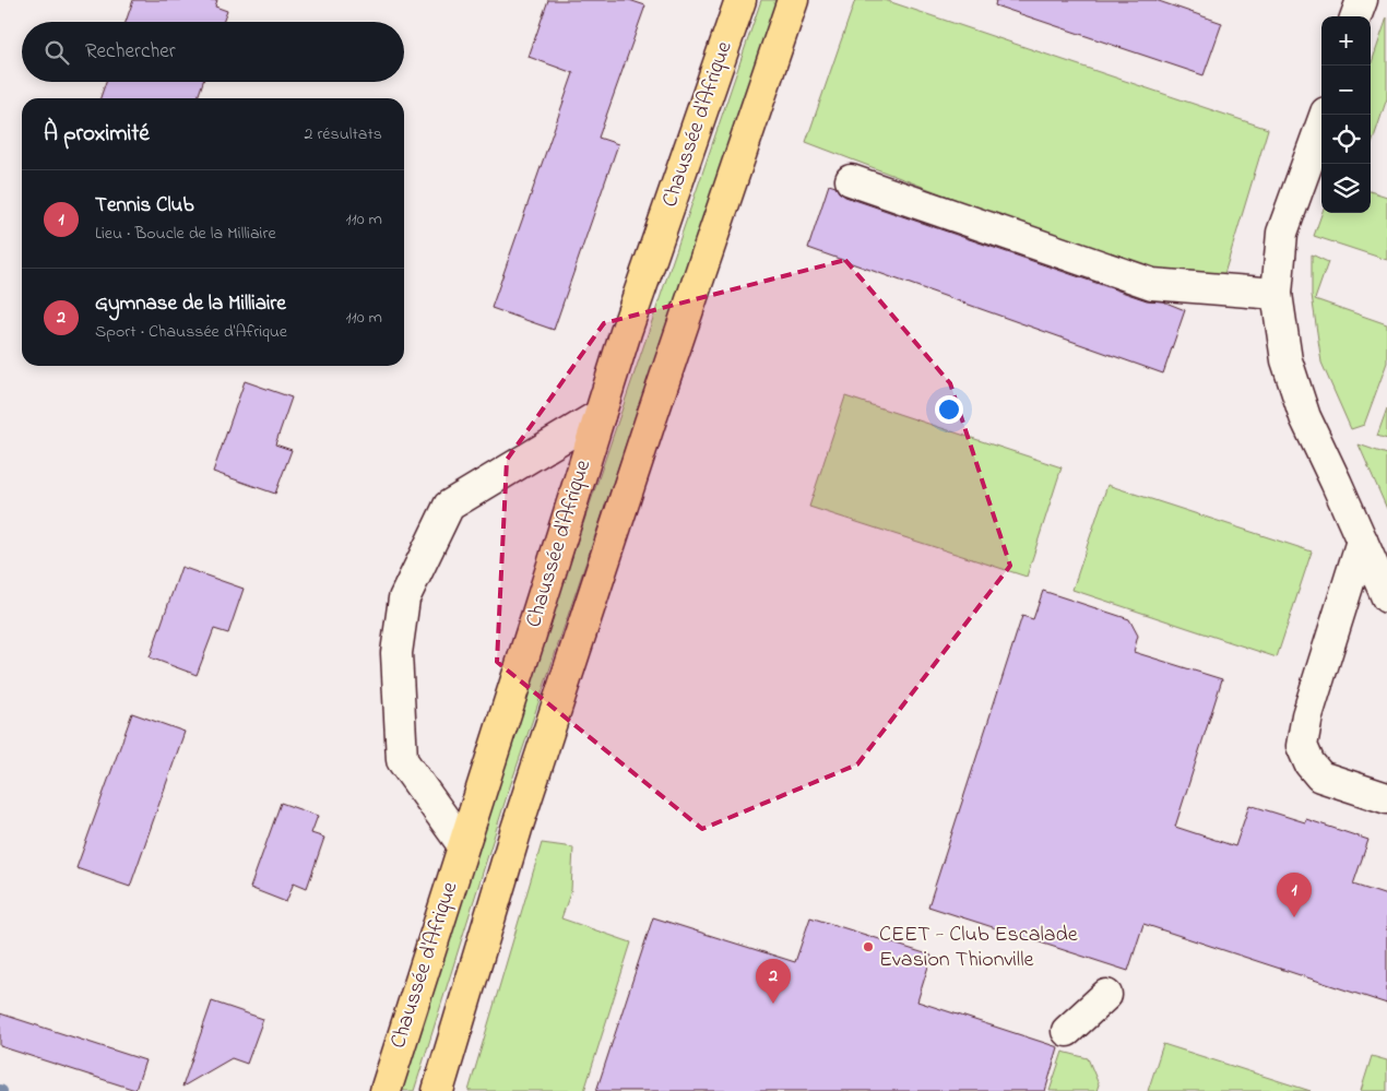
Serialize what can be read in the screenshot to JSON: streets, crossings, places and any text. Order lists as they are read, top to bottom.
{
  "streets": {
    "main road": ["Chaussée d'Afrique"]
  },
  "places": ["CEET - Club Escalade Evasion Thionville"],
  "page": {
    "map_buttons": ["+", "−"],
    "search": "Rechercher",
    "heading": ["À proximité", "2 résultats"],
    "list": [
      {
        "mark": "1",
        "name": "Tennis Club",
        "note": "Lieu · Boucle de la Milliaire",
        "value": "110 m"
      },
      {
        "mark": "2",
        "name": "Gymnase de la Milliaire",
        "note": "Sport · Chaussée d'Afrique",
        "value": "110 m"
      }
    ],
    "pins": ["1", "2"]
  }
}
